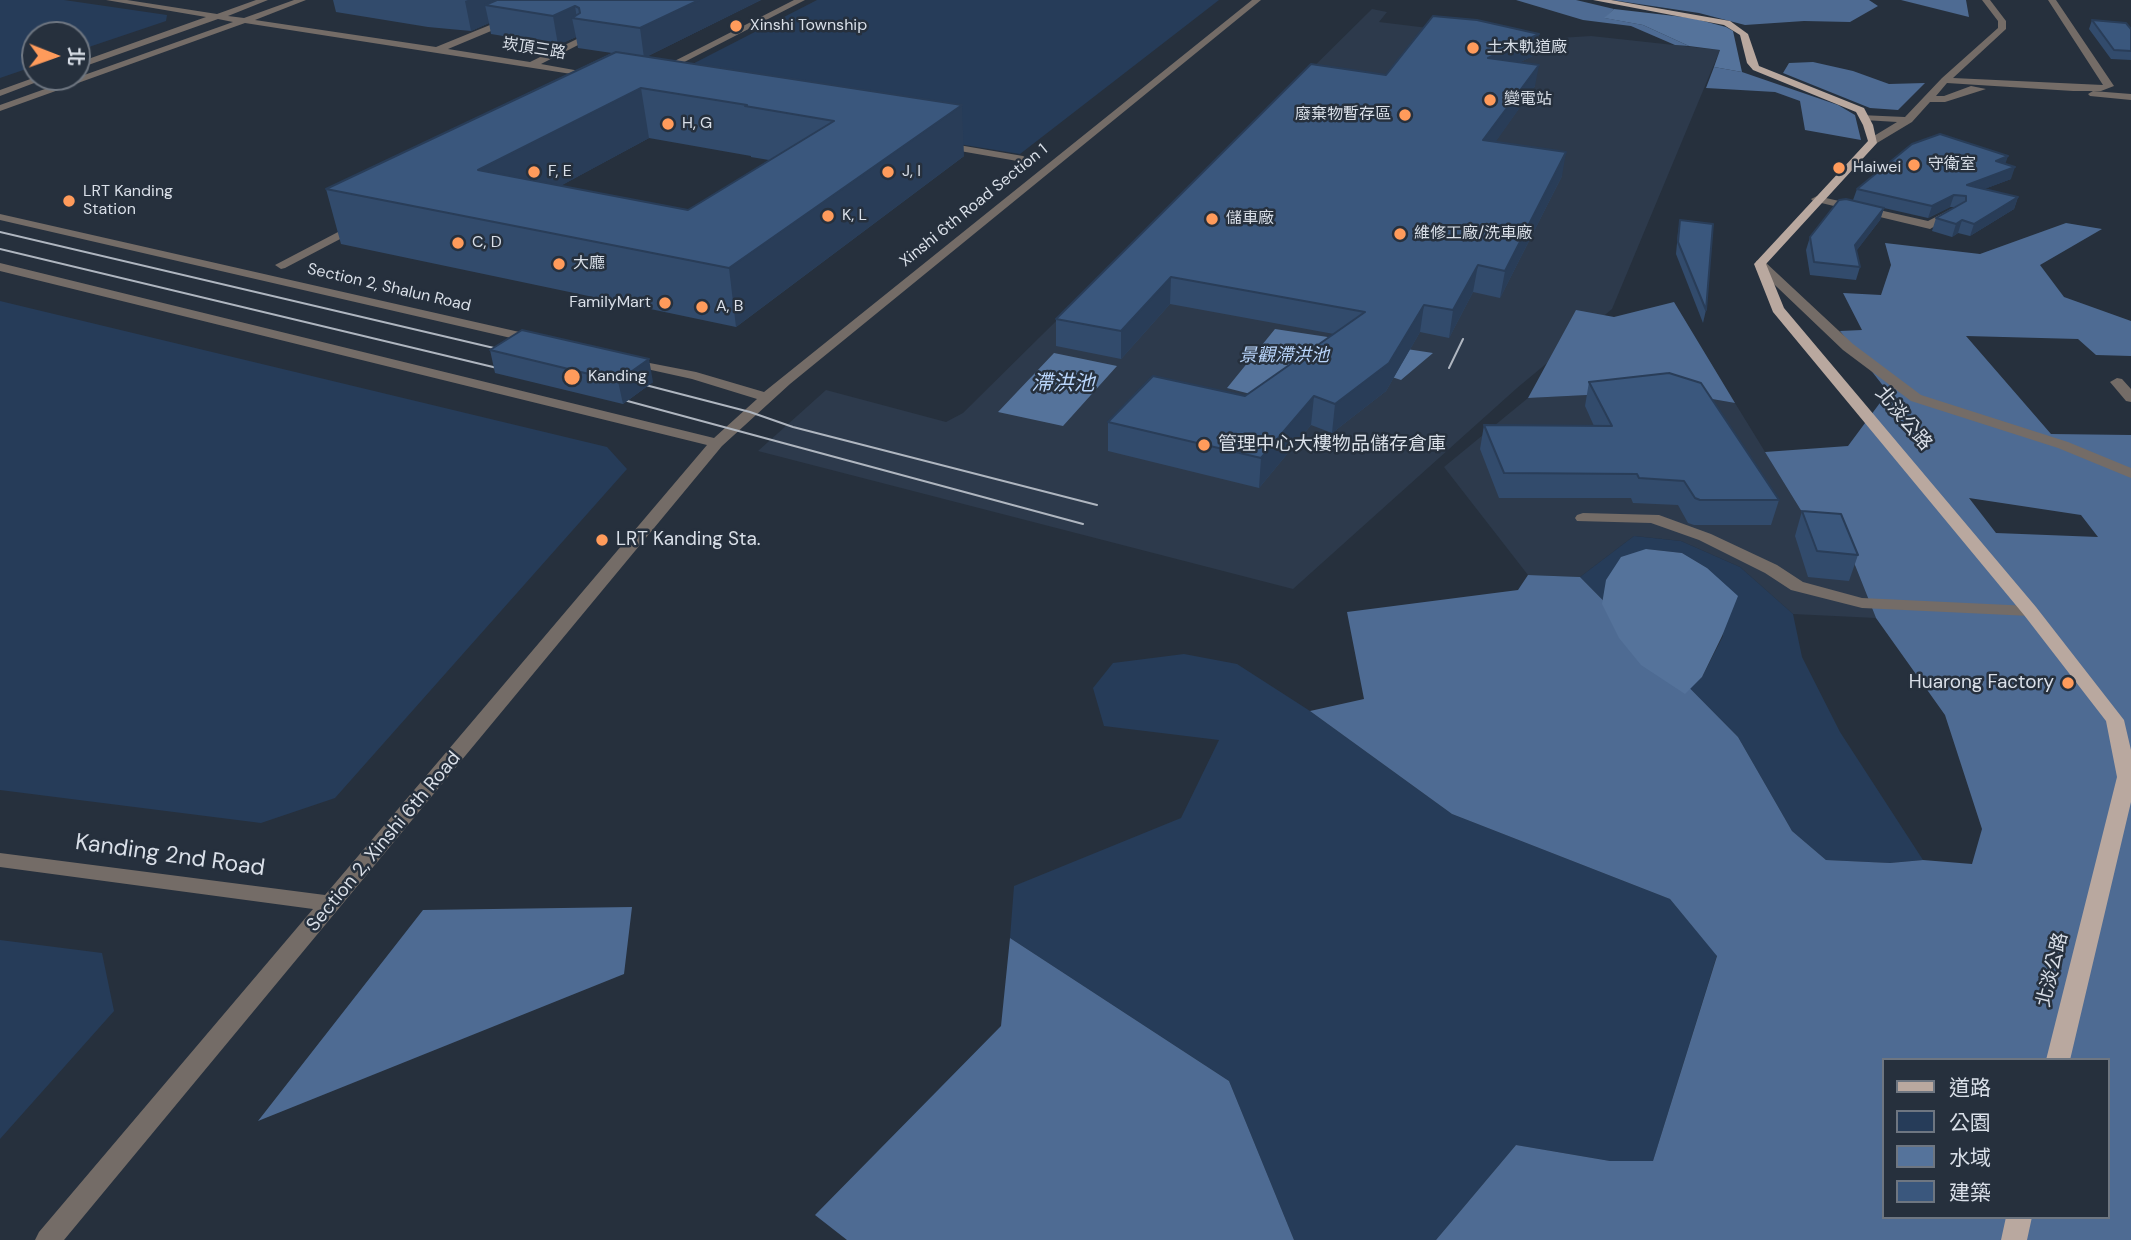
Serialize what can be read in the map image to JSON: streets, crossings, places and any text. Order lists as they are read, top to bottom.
{
  "streets": {
    "main road": ["北淡公路"],
    "street": [
      "崁頂三路",
      "Xinshi 6th Road Section 1",
      "Section 2, Shalun Road",
      "Section 2, Xinshi 6th Road",
      "Kanding 2nd Road"
    ]
  },
  "crossings": [
    ["Xinshi 6th Road Section 1", "Section 2, Xinshi 6th Road"],
    ["Section 2, Xinshi 6th Road", "Kanding 2nd Road"]
  ],
  "water": ["景觀滯洪池", "滯洪池"],
  "places": [
    "Xinshi Township",
    "土木軌道廠",
    "變電站",
    "廢棄物暫存區",
    "H, G",
    "守衛室",
    "Haiwei",
    "F, E",
    "J, I",
    "LRT Kanding Station",
    "K, L",
    "儲車廠",
    "維修工廠/洗車廠",
    "C, D",
    "大廳",
    "FamilyMart",
    "A, B",
    "Kanding",
    "管理中心大樓物品儲存倉庫",
    "LRT Kanding Sta.",
    "Huarong Factory"
  ],
  "legend": [
    "道路",
    "公園",
    "水域",
    "建築"
  ],
  "north": "right"
}
